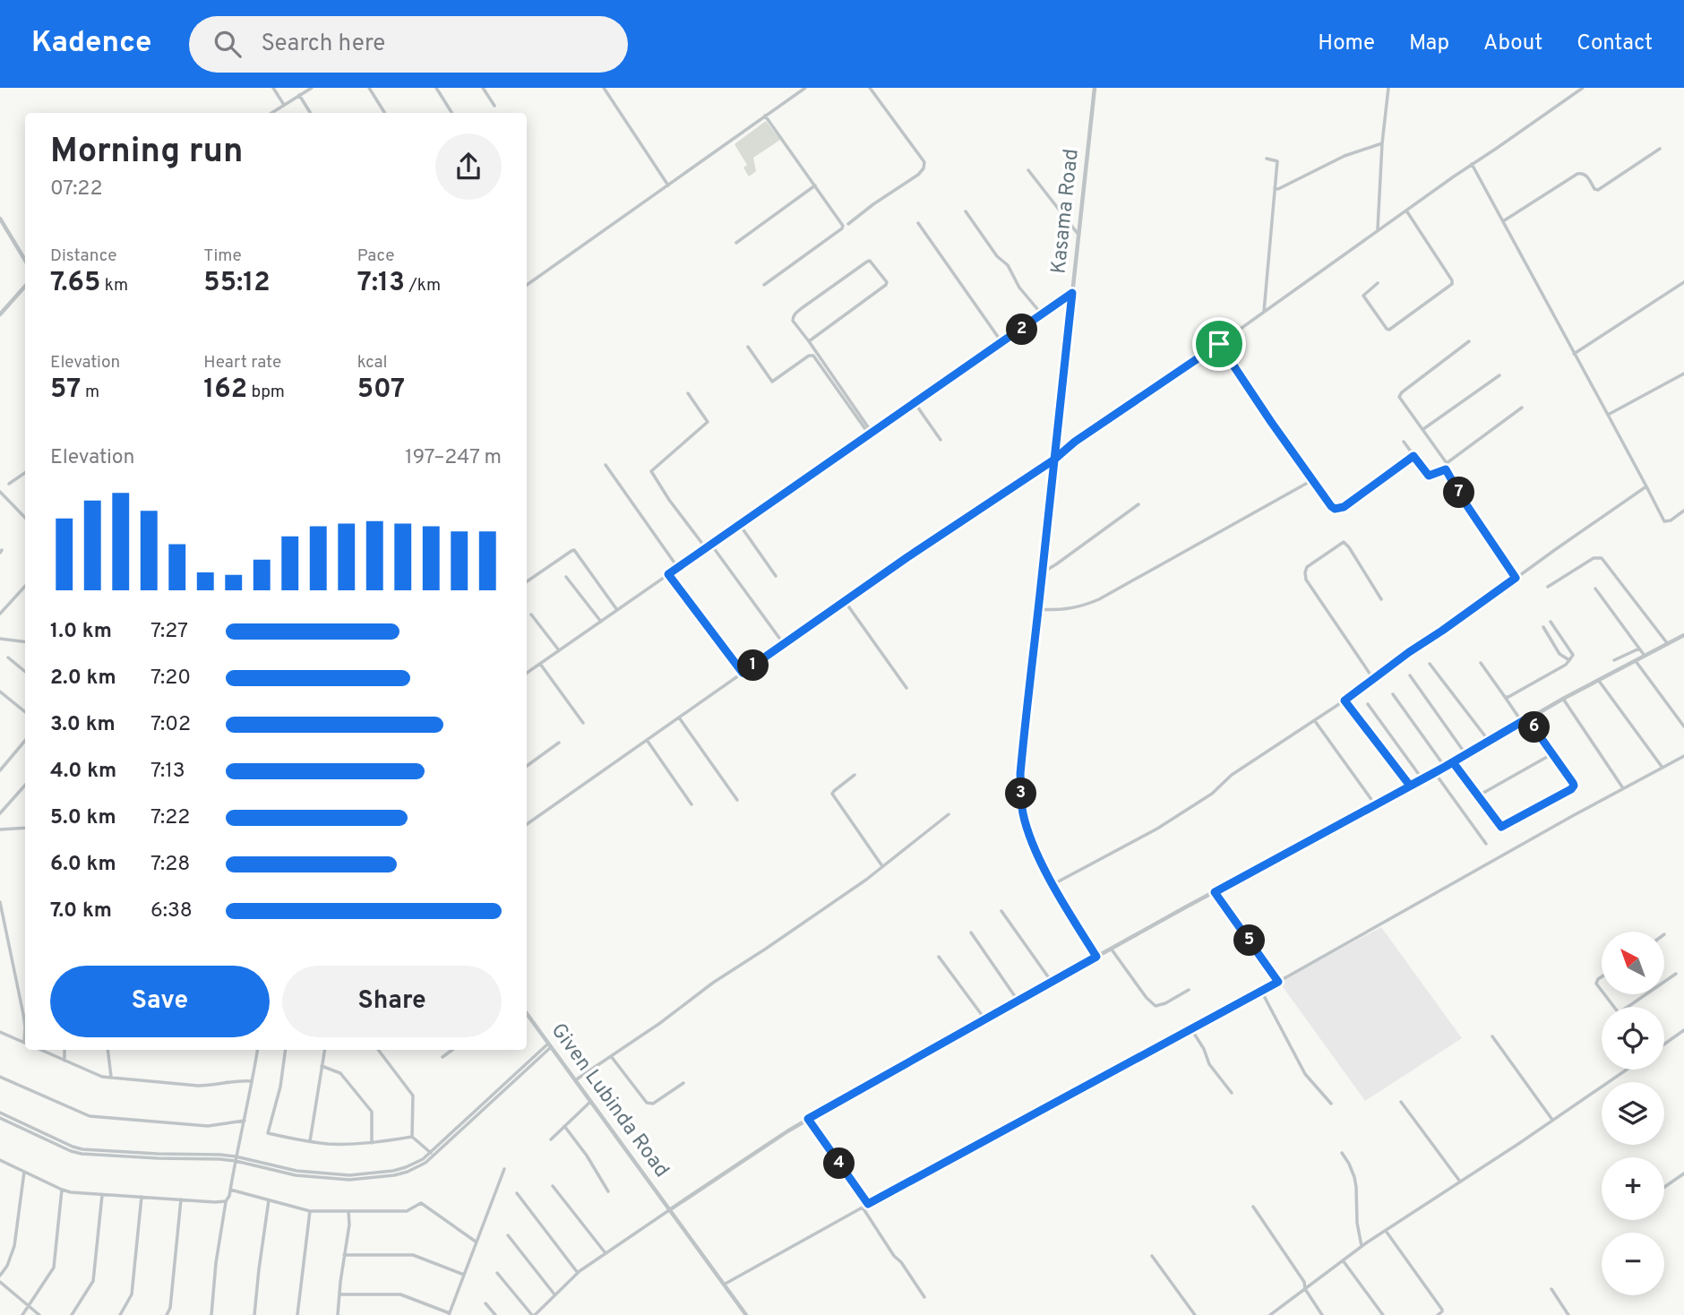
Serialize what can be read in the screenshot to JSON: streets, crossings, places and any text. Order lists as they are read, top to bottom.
{
  "streets": {
    "street": ["Kasama Road", "Given Lubinda Road"]
  },
  "north": "top left",
  "page": {
    "header": "Kadence",
    "search": "Search here",
    "nav": [
      "Home",
      "Map",
      "About",
      "Contact"
    ],
    "heading": ["Morning run", "07:22"],
    "stats": [
      ["Distance", "7.65 km"],
      ["Time", "55:12"],
      ["Pace", "7:13 /km"],
      ["Elevation", "57 m"],
      ["Heart rate", "162 bpm"],
      ["kcal", "507"]
    ],
    "pins": [
      "2",
      "7",
      "1",
      "6",
      "3",
      "5",
      "4"
    ],
    "chart": ["Elevation", "197–247 m"],
    "list": [
      {
        "name": "1.0 km",
        "note": "7:27"
      },
      {
        "name": "2.0 km",
        "note": "7:20"
      },
      {
        "name": "3.0 km",
        "note": "7:02"
      },
      {
        "name": "4.0 km",
        "note": "7:13"
      },
      {
        "name": "5.0 km",
        "note": "7:22"
      },
      {
        "name": "6.0 km",
        "note": "7:28"
      },
      {
        "name": "7.0 km",
        "note": "6:38"
      }
    ],
    "map_buttons": ["+", "−"],
    "buttons": ["Save", "Share"]
  }
}
